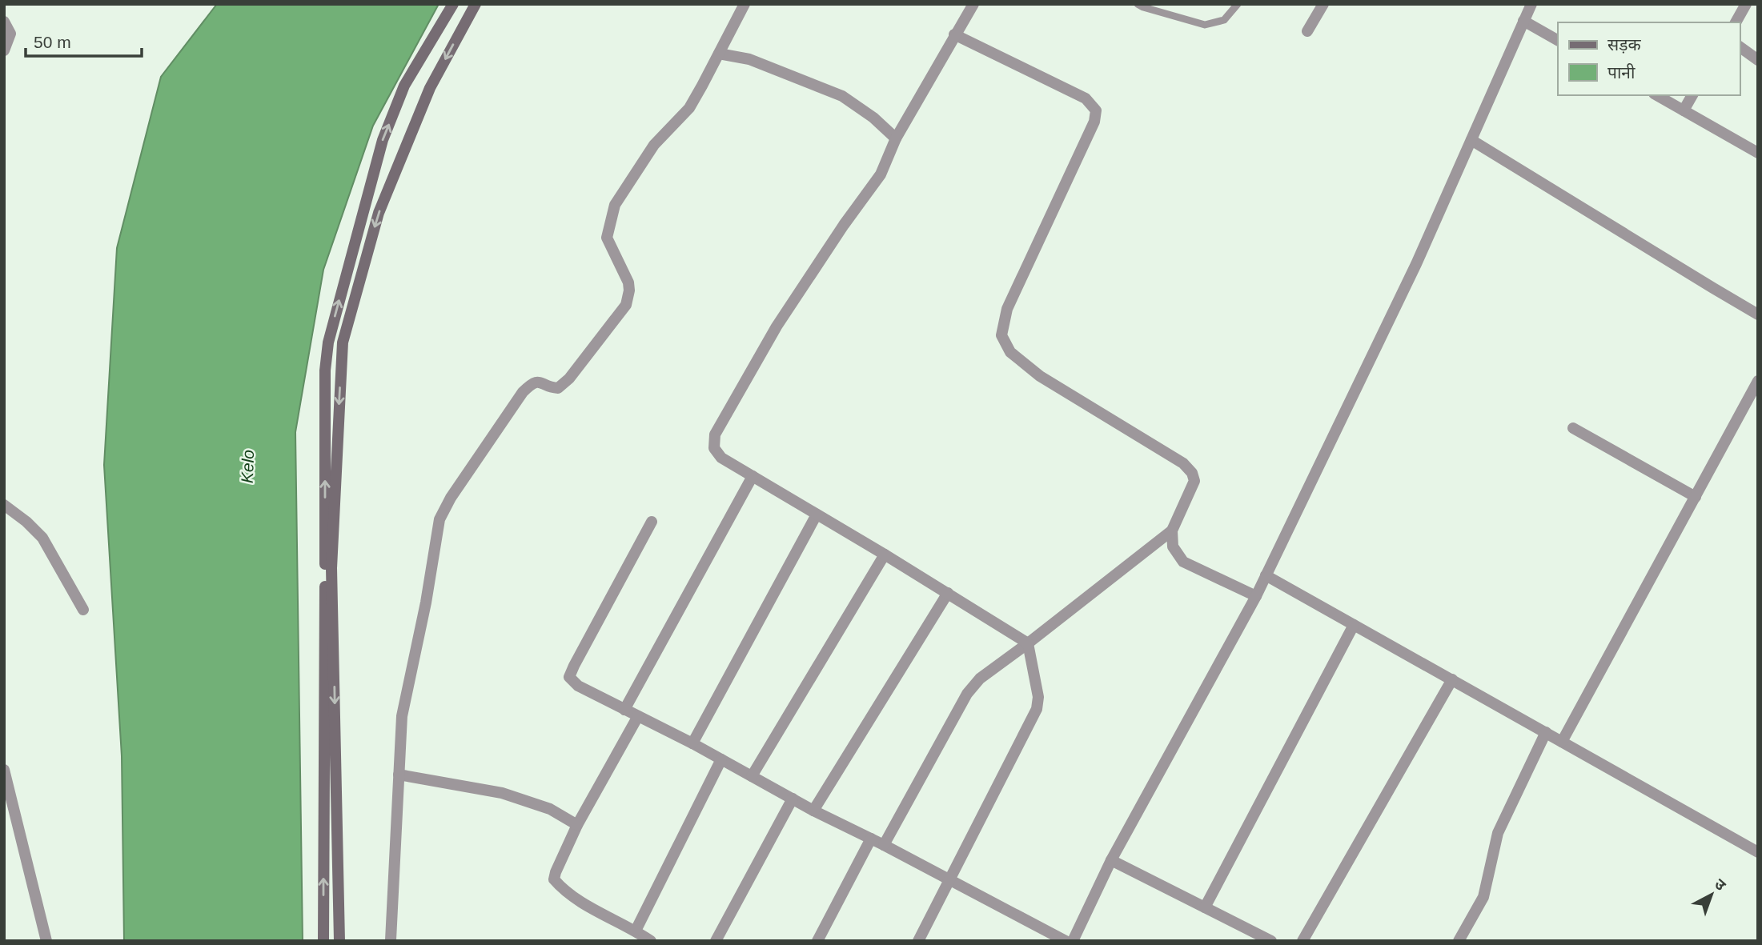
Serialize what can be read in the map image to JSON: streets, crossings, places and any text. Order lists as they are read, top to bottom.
{
  "water": ["Kelo"],
  "legend": ["सड़क", "पानी"],
  "scale_bar": "50 m",
  "north": "top right"
}
